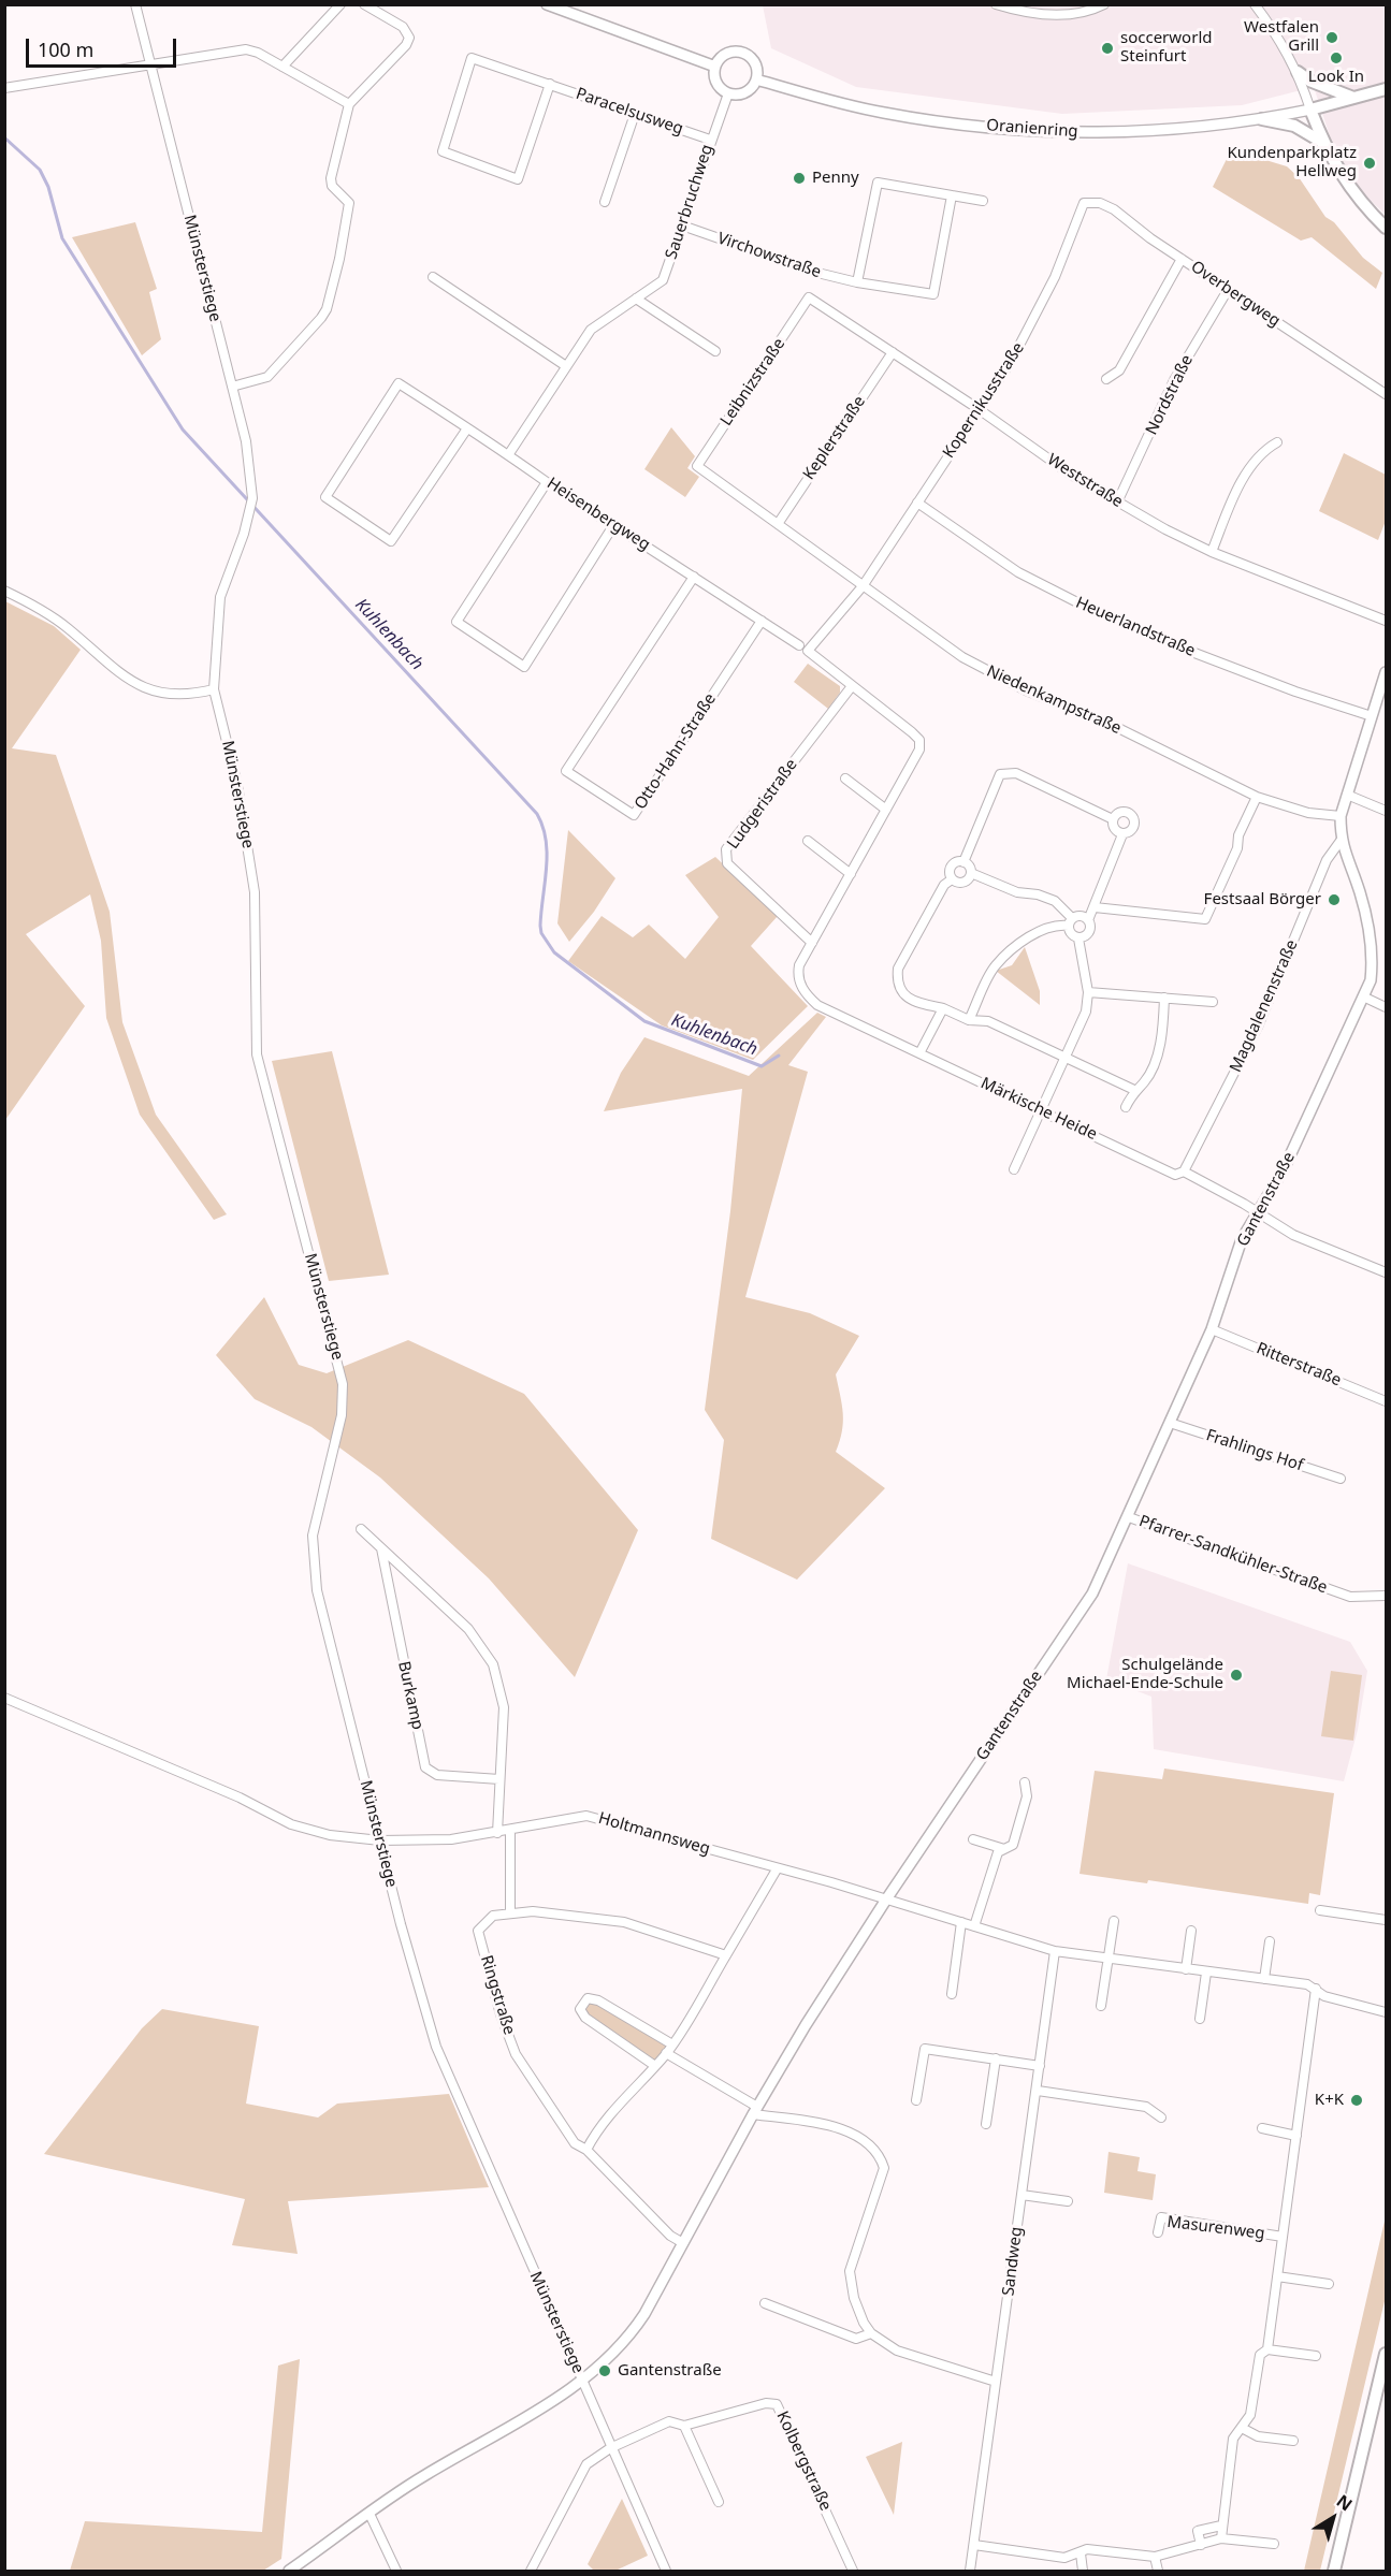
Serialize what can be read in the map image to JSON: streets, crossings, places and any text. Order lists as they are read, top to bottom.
{
  "streets": {
    "street": [
      "Paracelsusweg",
      "Oranienring",
      "Sauerbruchweg",
      "Virchowstraße",
      "Münsterstiege",
      "Overbergweg",
      "Leibnizstraße",
      "Nordstraße",
      "Kopernikusstraße",
      "Keplerstraße",
      "Weststraße",
      "Heisenbergweg",
      "Heuerlandstraße",
      "Niedenkampstraße",
      "Otto-Hahn-Straße",
      "Ludgeristraße",
      "Magdalenenstraße",
      "Märkische Heide",
      "Gantenstraße",
      "Ritterstraße",
      "Frahlings Hof",
      "Pfarrer-Sandkühler-Straße",
      "Burkamp",
      "Holtmannsweg",
      "Ringstraße",
      "Masurenweg",
      "Sandweg",
      "Kolbergstraße"
    ]
  },
  "crossings": [
    ["Paracelsusweg", "Sauerbruchweg"],
    ["Oranienring", "Sauerbruchweg"],
    ["Sauerbruchweg", "Virchowstraße"],
    ["Sauerbruchweg", "Heisenbergweg"],
    ["Münsterstiege", "Gantenstraße"],
    ["Münsterstiege", "Holtmannsweg"],
    ["Overbergweg", "Nordstraße"],
    ["Overbergweg", "Kopernikusstraße"],
    ["Leibnizstraße", "Weststraße"],
    ["Leibnizstraße", "Niedenkampstraße"],
    ["Nordstraße", "Weststraße"],
    ["Kopernikusstraße", "Weststraße"],
    ["Kopernikusstraße", "Heuerlandstraße"],
    ["Kopernikusstraße", "Niedenkampstraße"],
    ["Keplerstraße", "Weststraße"],
    ["Keplerstraße", "Niedenkampstraße"],
    ["Heisenbergweg", "Otto-Hahn-Straße"],
    ["Heuerlandstraße", "Gantenstraße"],
    ["Niedenkampstraße", "Gantenstraße"],
    ["Ludgeristraße", "Märkische Heide"],
    ["Magdalenenstraße", "Märkische Heide"],
    ["Magdalenenstraße", "Gantenstraße"],
    ["Märkische Heide", "Gantenstraße"],
    ["Gantenstraße", "Ritterstraße"],
    ["Gantenstraße", "Frahlings Hof"],
    ["Gantenstraße", "Pfarrer-Sandkühler-Straße"],
    ["Gantenstraße", "Holtmannsweg"],
    ["Gantenstraße", "Ringstraße"],
    ["Holtmannsweg", "Sandweg"]
  ],
  "water": ["Kuhlenbach"],
  "places": [
    "Westfalen Grill",
    "soccerworld Steinfurt",
    "Look In",
    "Kundenparkplatz Hellweg",
    "Penny",
    "Festsaal Börger",
    "Schulgelände Michael-Ende-Schule",
    "K+K",
    "Gantenstraße"
  ],
  "scale_bar": "100 m",
  "north": "top right"
}
